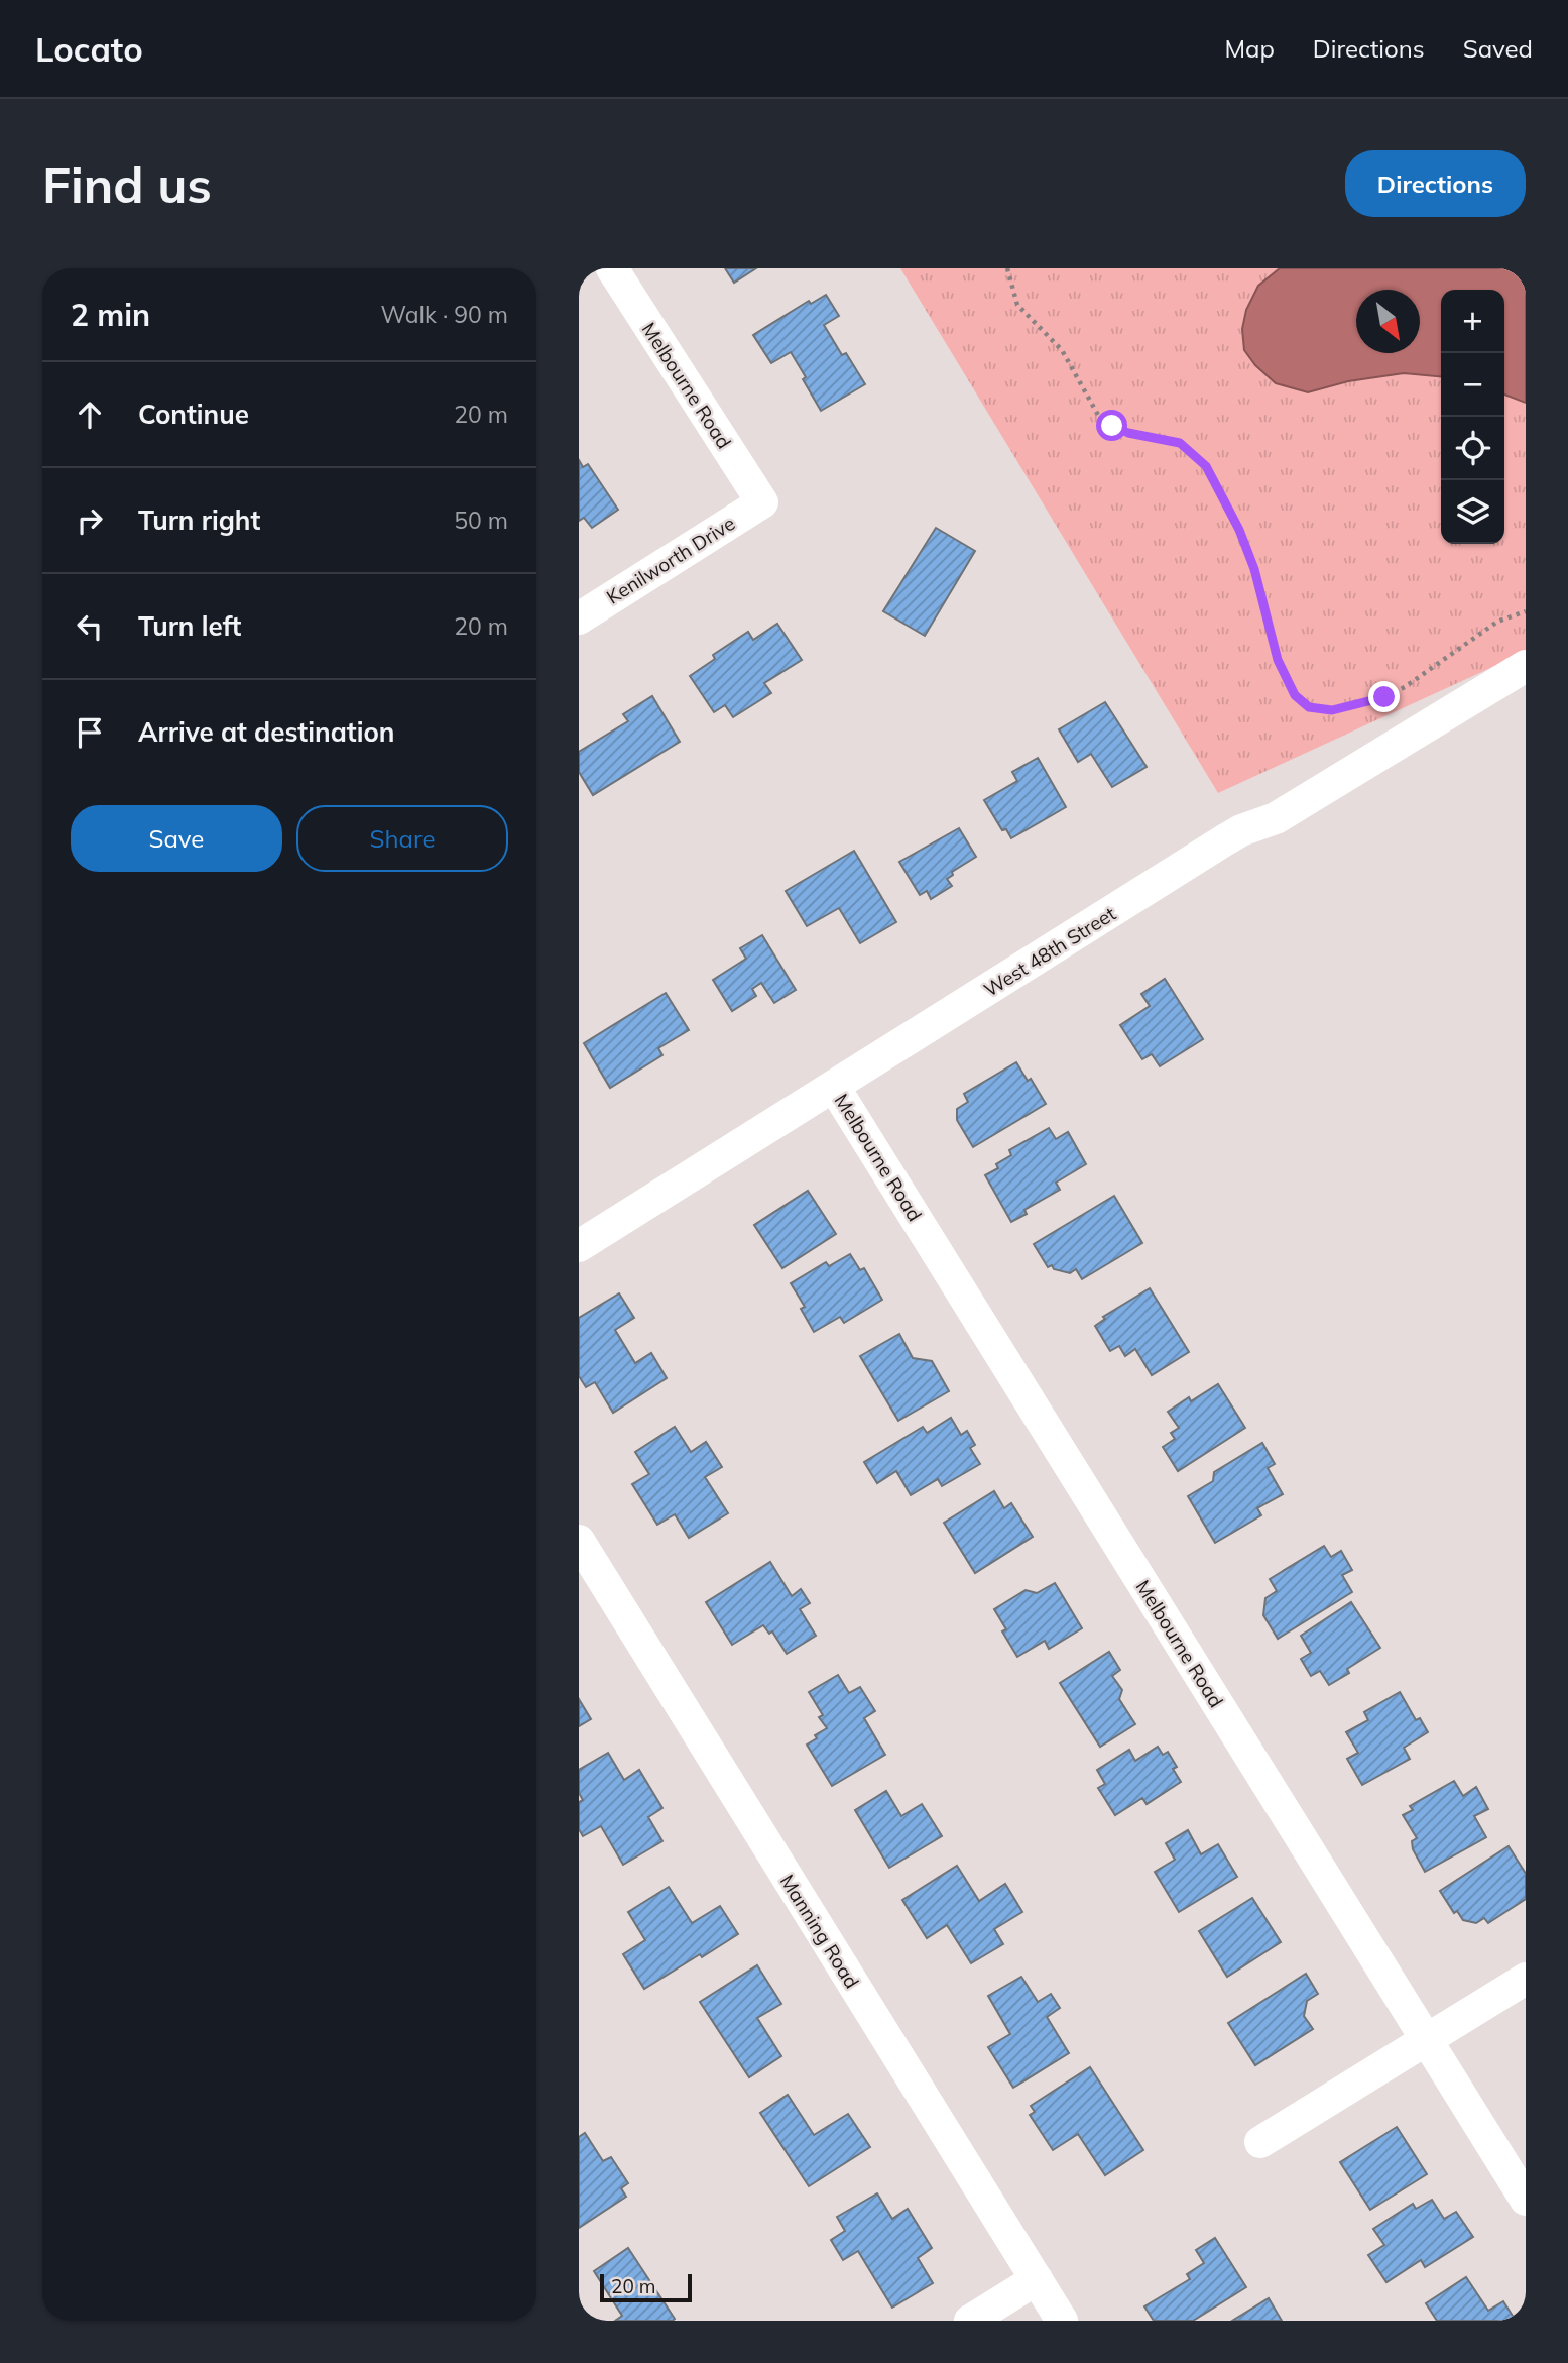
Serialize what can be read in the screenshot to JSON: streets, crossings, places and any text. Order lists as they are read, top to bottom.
{
  "streets": {
    "street": [
      "Melbourne Road",
      "Kenilworth Drive",
      "West 48th Street",
      "Manning Road"
    ]
  },
  "crossings": [
    ["Melbourne Road", "Kenilworth Drive"],
    ["Melbourne Road", "West 48th Street"]
  ],
  "scale_bar": "20 m",
  "north": "bottom right",
  "page": {
    "header": "Locato",
    "nav": ["Map", "Directions", "Saved"],
    "buttons": [
      "Directions",
      ["Save", "Share"]
    ],
    "title": "Find us",
    "heading": ["2 min", "Walk · 90 m"],
    "map_buttons": ["+", "−"],
    "list": [
      ["Continue", "20 m"],
      ["Turn right", "50 m"],
      ["Turn left", "20 m"],
      "Arrive at destination"
    ],
    "scale": "20 m"
  }
}
